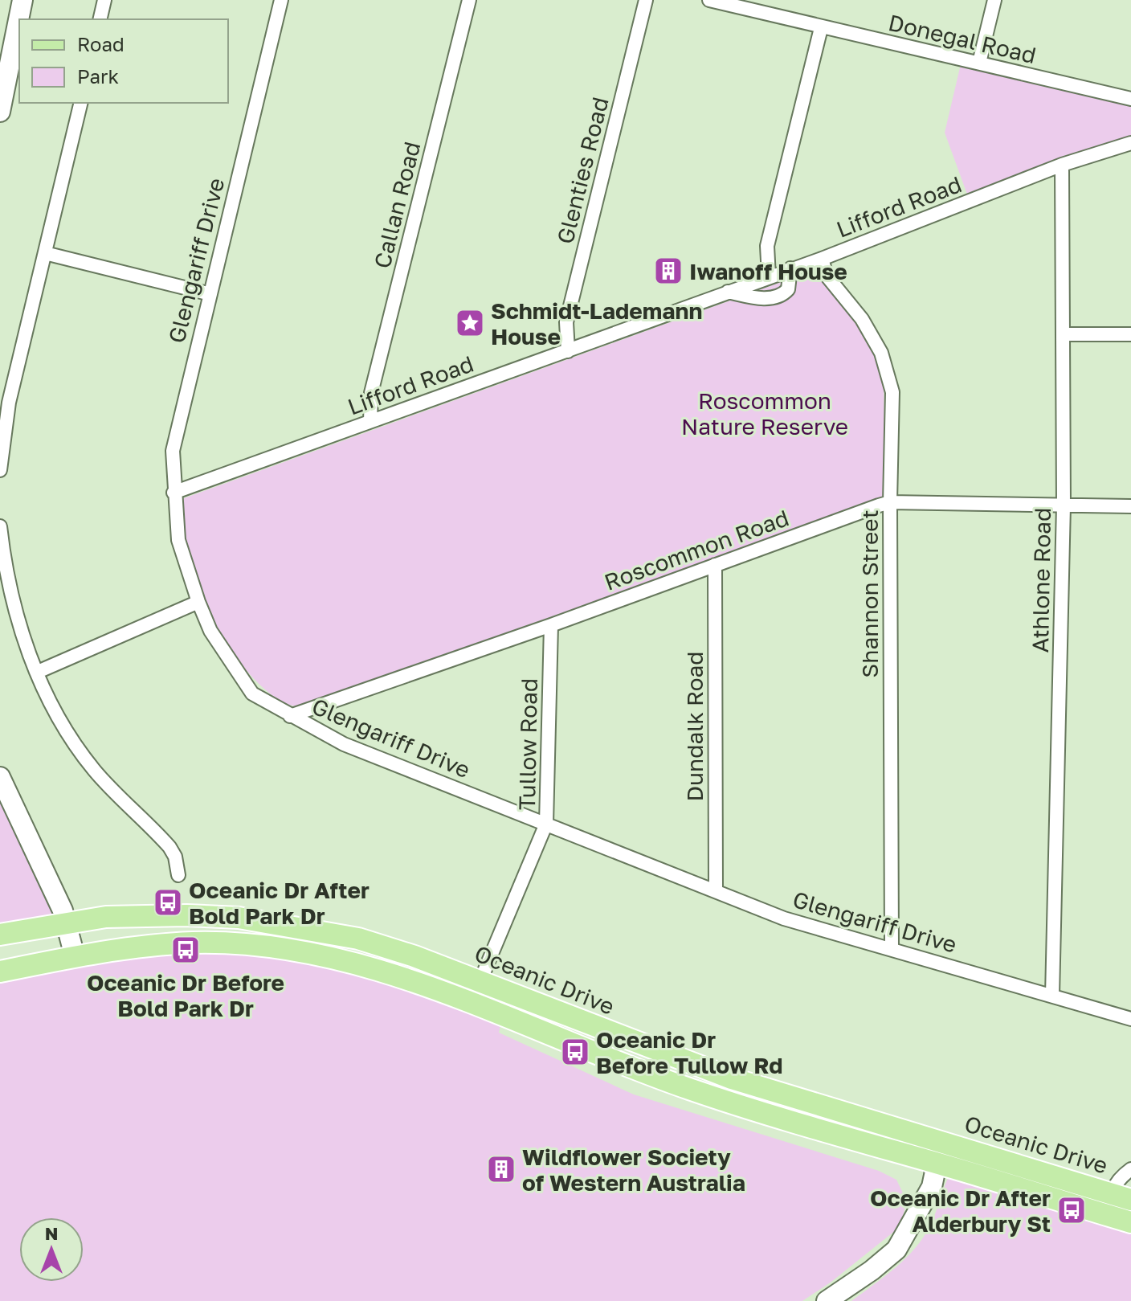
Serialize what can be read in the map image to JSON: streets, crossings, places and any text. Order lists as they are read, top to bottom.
{
  "streets": {
    "main road": ["Oceanic Drive"],
    "street": [
      "Donegal Road",
      "Glenties Road",
      "Callan Road",
      "Lifford Road",
      "Glengariff Drive",
      "Roscommon Road",
      "Athlone Road",
      "Shannon Street",
      "Dundalk Road",
      "Tullow Road"
    ]
  },
  "crossings": [
    ["Glenties Road", "Lifford Road"],
    ["Callan Road", "Lifford Road"],
    ["Lifford Road", "Glengariff Drive"],
    ["Lifford Road", "Athlone Road"],
    ["Lifford Road", "Shannon Street"],
    ["Glengariff Drive", "Roscommon Road"],
    ["Glengariff Drive", "Athlone Road"],
    ["Glengariff Drive", "Shannon Street"],
    ["Glengariff Drive", "Dundalk Road"],
    ["Glengariff Drive", "Tullow Road"],
    ["Roscommon Road", "Athlone Road"],
    ["Roscommon Road", "Shannon Street"],
    ["Roscommon Road", "Dundalk Road"],
    ["Roscommon Road", "Tullow Road"],
    ["Tullow Road", "Oceanic Drive"]
  ],
  "parks": ["Roscommon Nature Reserve"],
  "places": {
    "building": ["Iwanoff House", "Wildflower Society of Western Australia"],
    "place": ["Schmidt-Lademann House"],
    "bus stop": [
      "Oceanic Dr After Bold Park Dr",
      "Oceanic Dr Before Bold Park Dr",
      "Oceanic Dr Before Tullow Rd",
      "Oceanic Dr After Alderbury St"
    ]
  },
  "legend": ["Road", "Park"],
  "north": "top"
}
